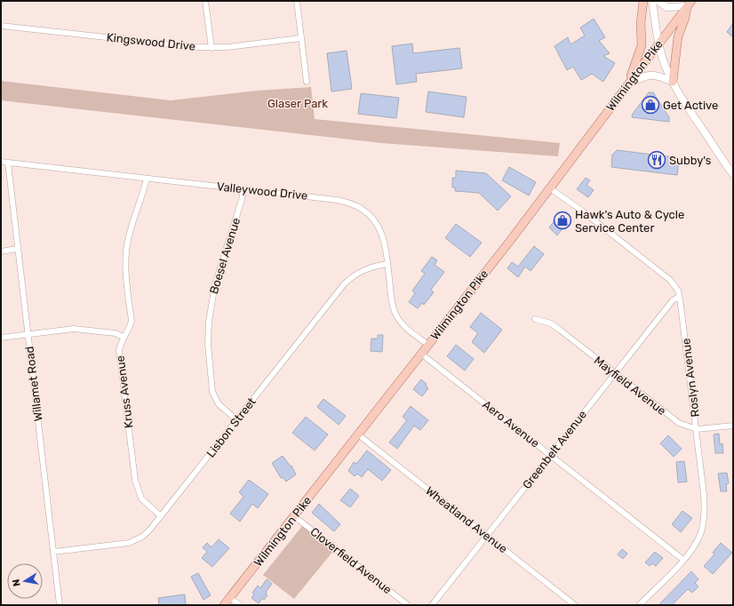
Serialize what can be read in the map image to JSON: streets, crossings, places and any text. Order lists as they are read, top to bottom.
{
  "streets": {
    "main road": ["Wilmington Pike"],
    "street": [
      "Kingswood Drive",
      "Valleywood Drive",
      "Boesel Avenue",
      "Roslyn Avenue",
      "Willamet Road",
      "Mayfield Avenue",
      "Kruss Avenue",
      "Aero Avenue",
      "Lisbon Street",
      "Greenbelt Avenue",
      "Wheatland Avenue",
      "Cloverfield Avenue"
    ]
  },
  "crossings": [
    ["Wilmington Pike", "Valleywood Drive"],
    ["Wilmington Pike", "Roslyn Avenue"],
    ["Wilmington Pike", "Aero Avenue"],
    ["Wilmington Pike", "Wheatland Avenue"],
    ["Wilmington Pike", "Cloverfield Avenue"],
    ["Valleywood Drive", "Boesel Avenue"],
    ["Valleywood Drive", "Willamet Road"],
    ["Valleywood Drive", "Kruss Avenue"],
    ["Valleywood Drive", "Lisbon Street"],
    ["Boesel Avenue", "Lisbon Street"],
    ["Roslyn Avenue", "Mayfield Avenue"],
    ["Roslyn Avenue", "Aero Avenue"],
    ["Roslyn Avenue", "Greenbelt Avenue"],
    ["Willamet Road", "Lisbon Street"],
    ["Mayfield Avenue", "Greenbelt Avenue"],
    ["Kruss Avenue", "Lisbon Street"],
    ["Aero Avenue", "Greenbelt Avenue"],
    ["Greenbelt Avenue", "Wheatland Avenue"]
  ],
  "parks": ["Glaser Park"],
  "places": {
    "shop": ["Get Active", "Hawk's Auto & Cycle Service Center"],
    "restaurant": ["Subby's"]
  },
  "north": "left"
}
